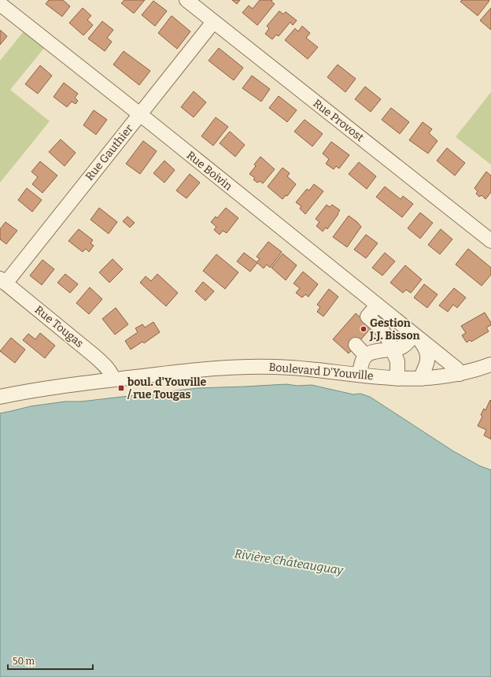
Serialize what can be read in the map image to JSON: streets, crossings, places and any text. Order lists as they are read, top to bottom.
{
  "streets": {
    "street": [
      "Rue Provost",
      "Rue Gauthier",
      "Rue Boivin",
      "Rue Tougas",
      "Boulevard D'Youville"
    ]
  },
  "crossings": [
    ["Rue Provost", "Rue Gauthier"],
    ["Rue Gauthier", "Rue Boivin"],
    ["Rue Gauthier", "Rue Tougas"],
    ["Rue Boivin", "Boulevard D'Youville"],
    ["Rue Tougas", "Boulevard D'Youville"]
  ],
  "water": ["Rivière Châteauguay"],
  "places": {
    "other": ["Gestion J.J. Bisson"],
    "transit": ["boul. d'Youville / rue Tougas"]
  },
  "scale_bar": "50 m"
}
